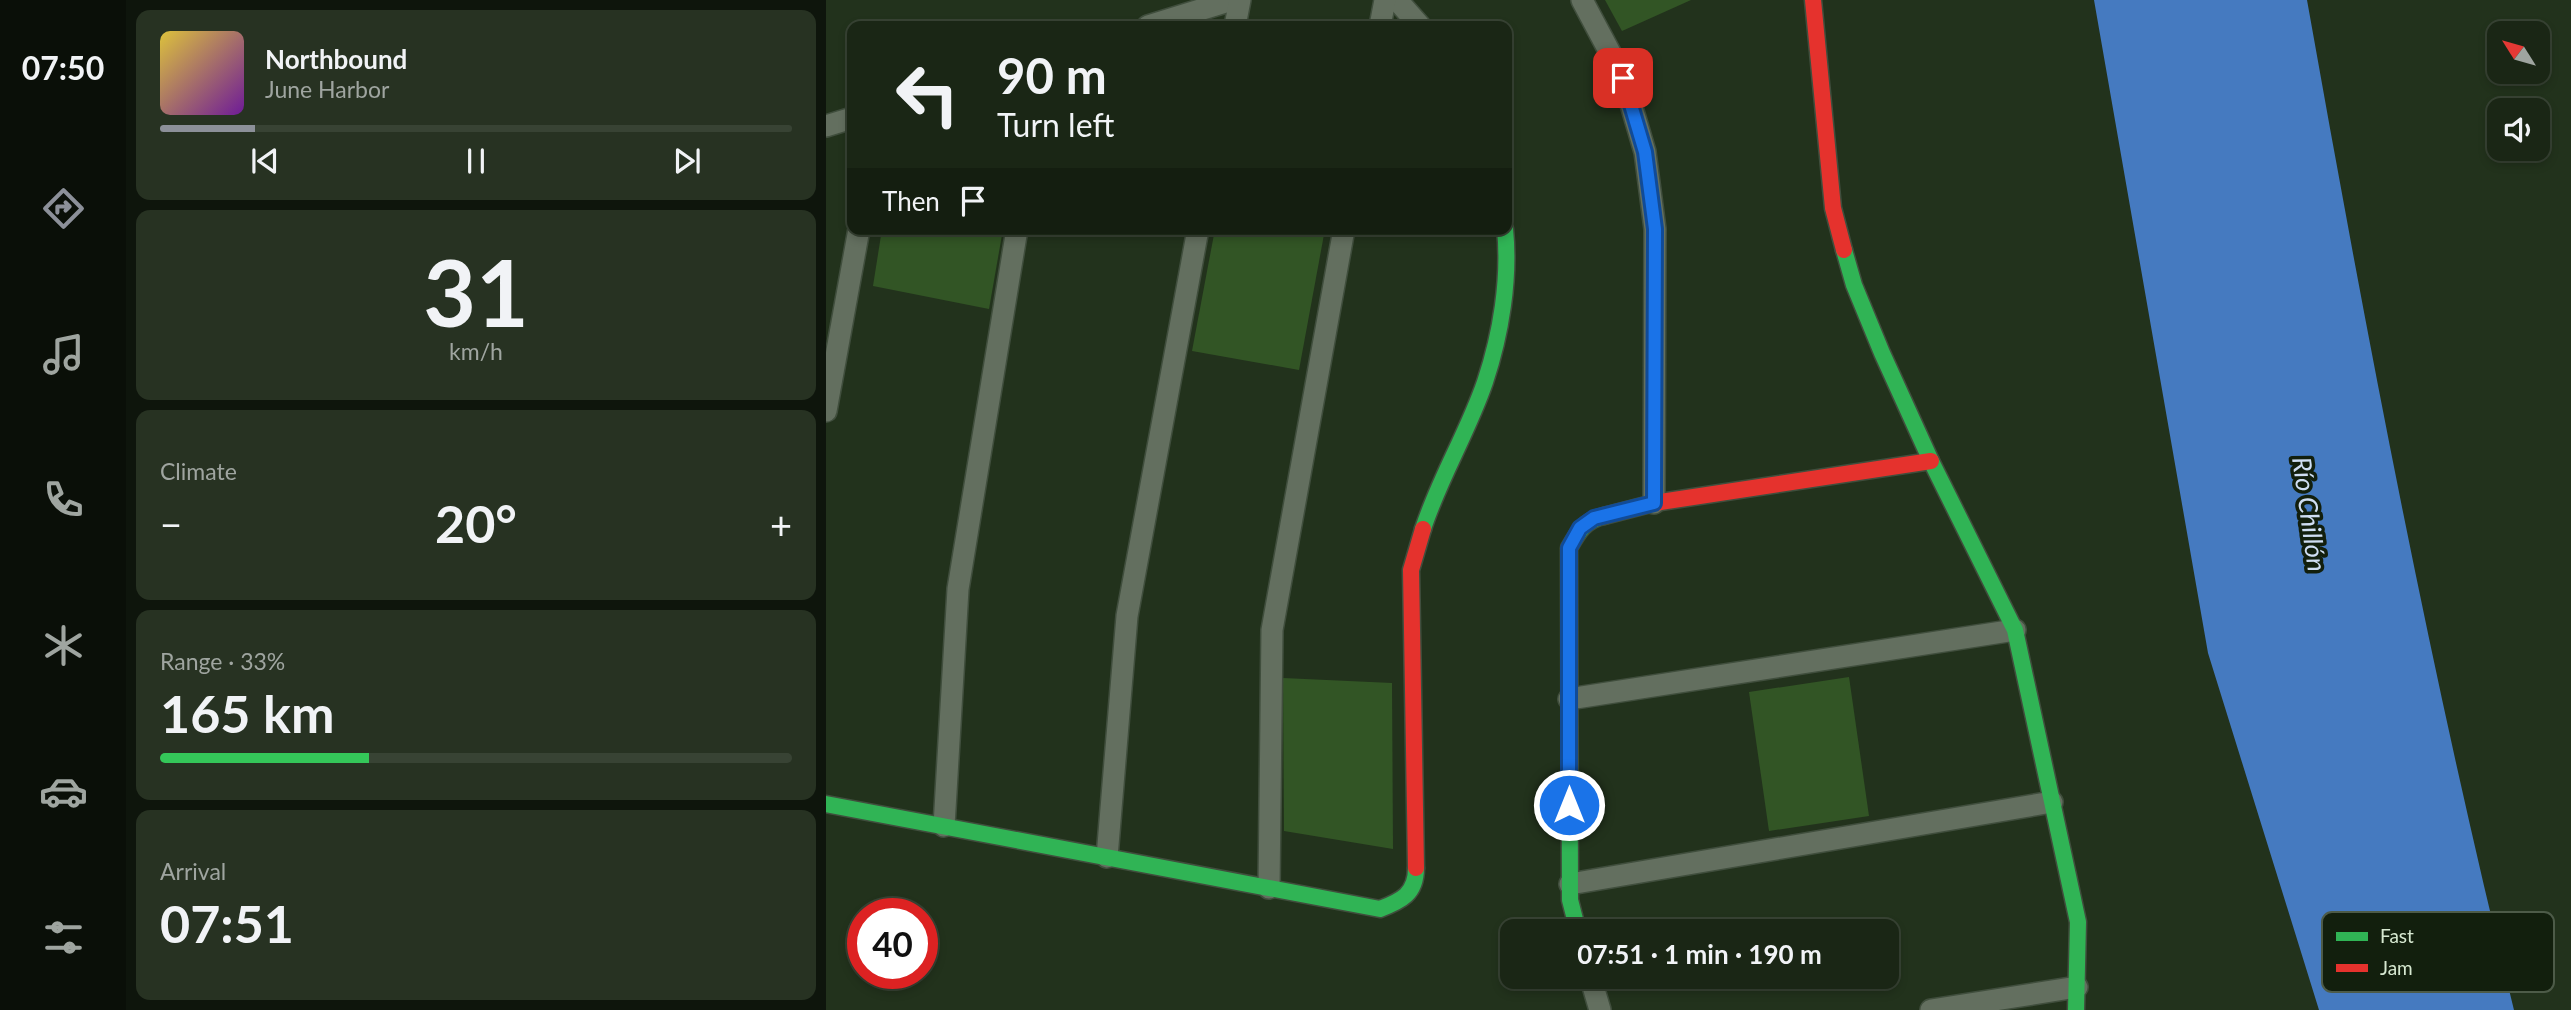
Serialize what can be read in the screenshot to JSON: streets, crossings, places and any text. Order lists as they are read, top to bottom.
{
  "water": ["Río Chillón"],
  "legend": ["Fast", "Jam"],
  "north": "top left",
  "page": {
    "tabs": "07:50",
    "turn": ["90 m", "Turn left"],
    "song": ["Northbound", "June Harbor"],
    "then": "Then",
    "tile": [
      ["31", "km/h"],
      "Climate",
      ["Range · 33%", "165 km"],
      ["Arrival", "07:51"]
    ],
    "heat": ["−", "20°", "+"],
    "limit": "40",
    "trip": "07:51 · 1 min · 190 m"
  }
}
